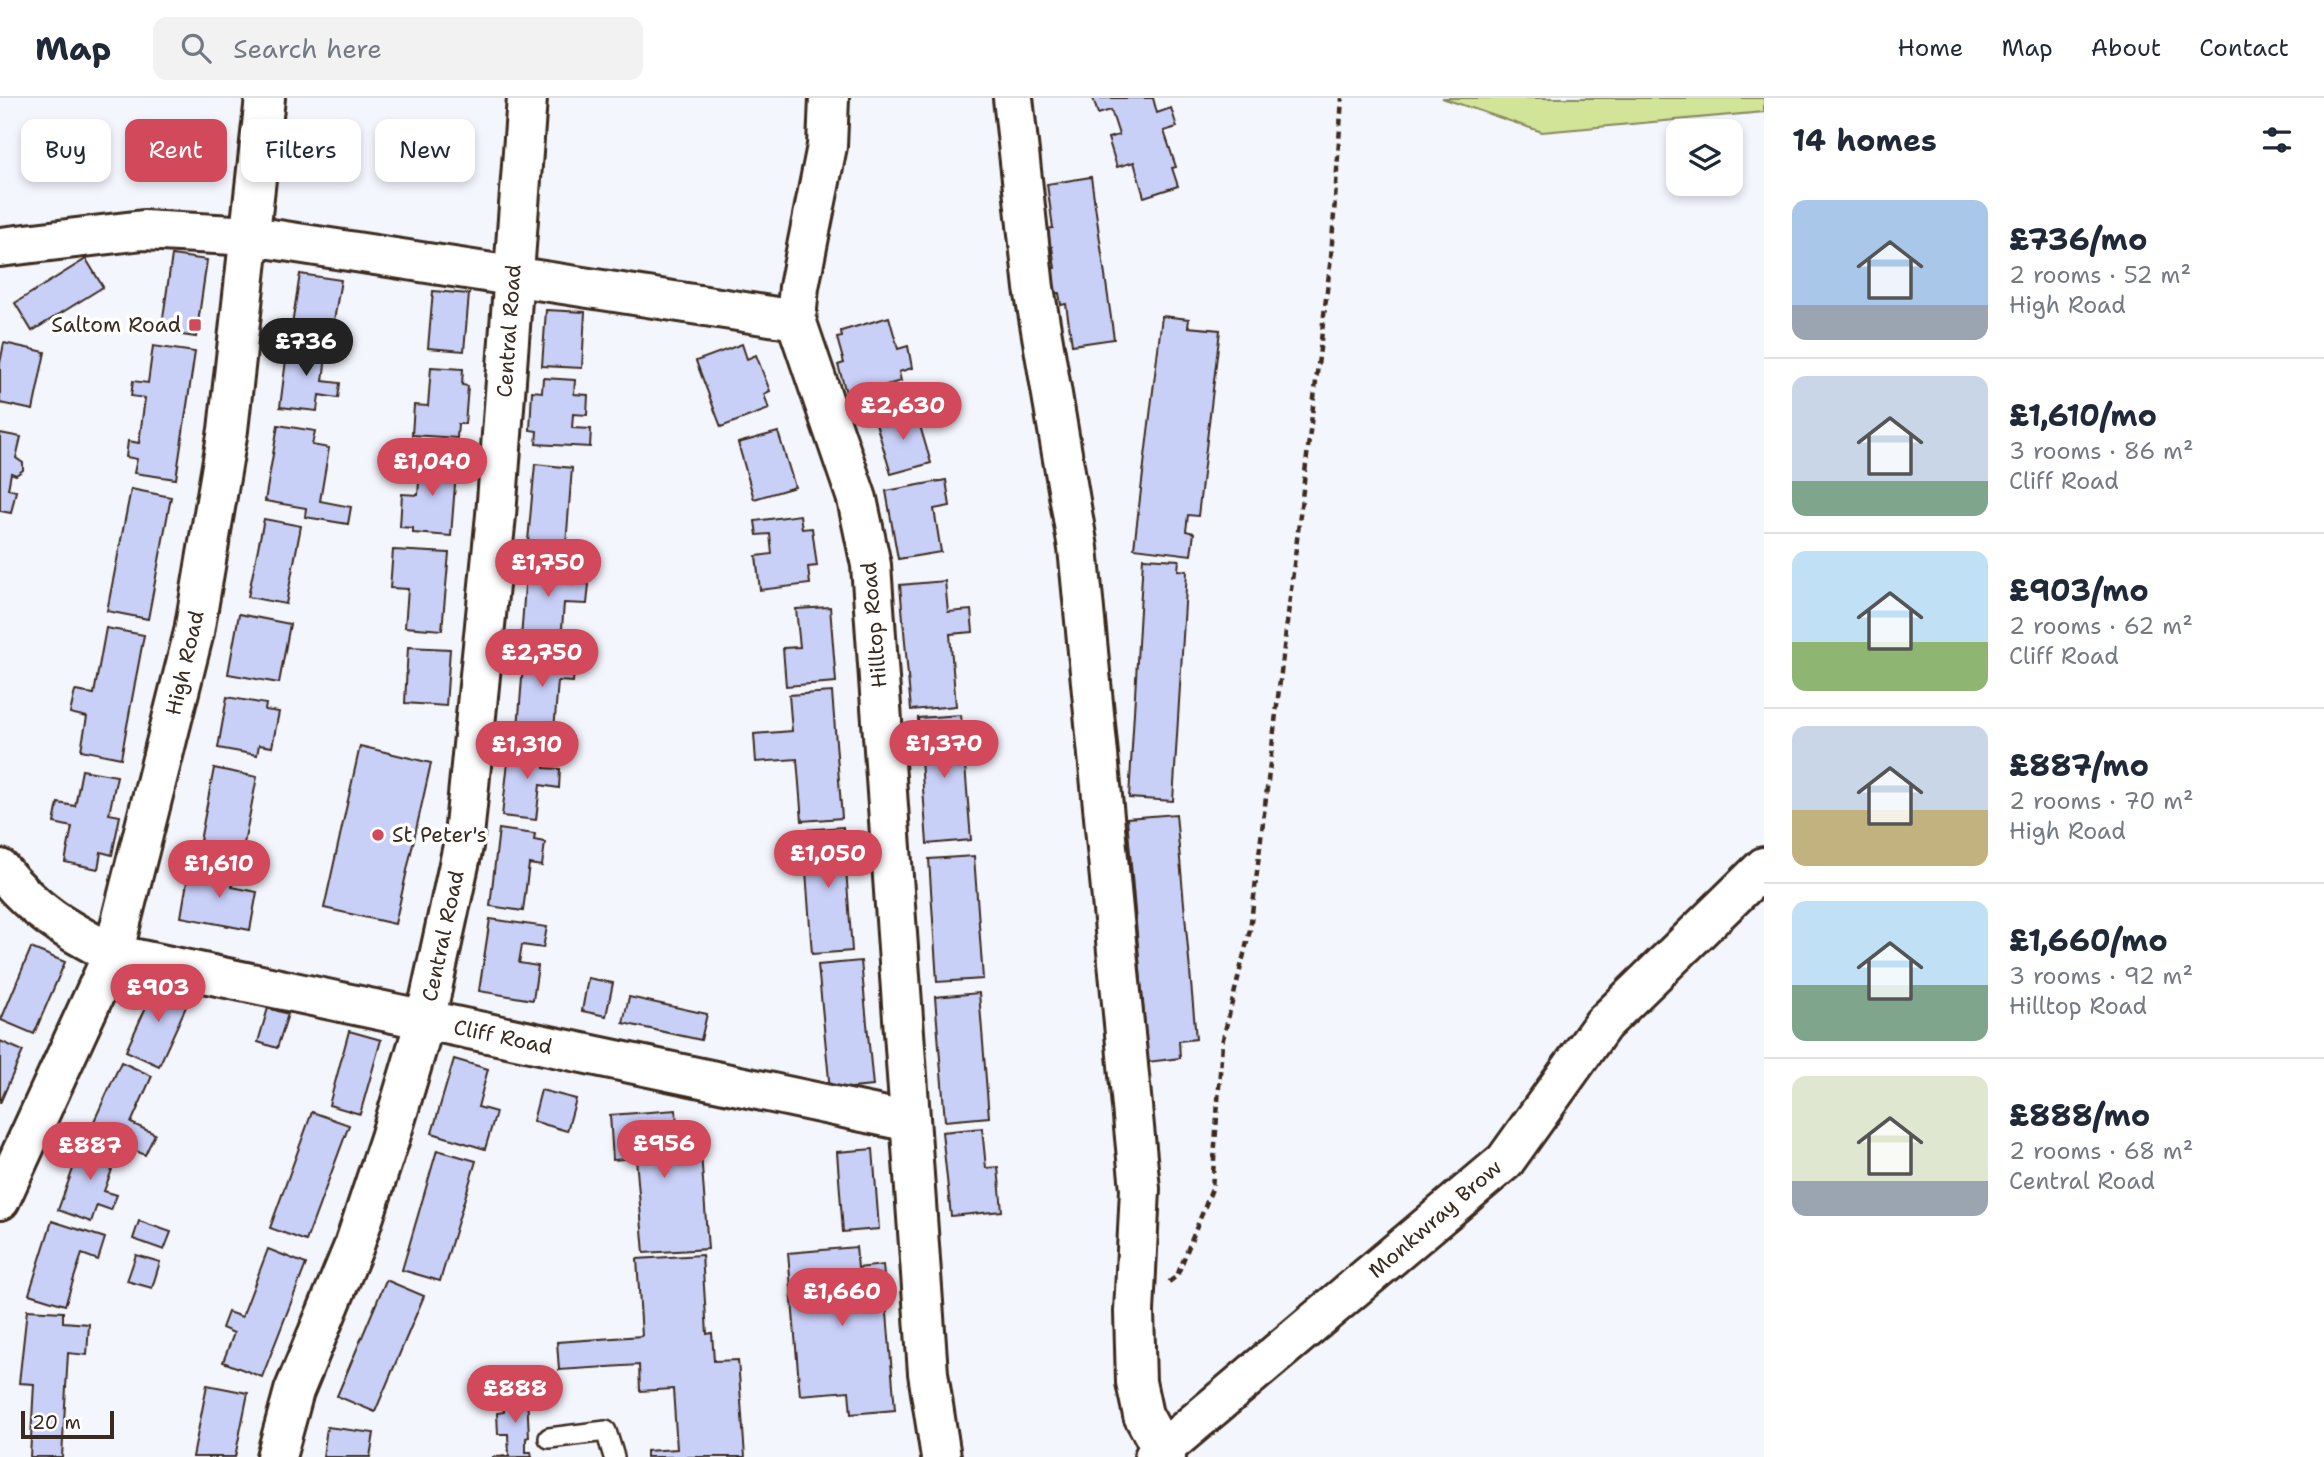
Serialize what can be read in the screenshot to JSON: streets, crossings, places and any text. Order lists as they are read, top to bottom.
{
  "streets": {
    "street": [
      "Central Road",
      "Hilltop Road",
      "High Road",
      "Cliff Road",
      "Monkwray Brow"
    ]
  },
  "crossings": [
    ["Central Road", "Cliff Road"],
    ["Hilltop Road", "Cliff Road"],
    ["High Road", "Cliff Road"]
  ],
  "places": {
    "transit": ["Saltom Road"],
    "other": ["St Peter's"]
  },
  "scale_bar": "20 m",
  "page": {
    "header": "Map",
    "search": "Search here",
    "nav": [
      "Home",
      "Map",
      "About",
      "Contact"
    ],
    "heading": "14 homes",
    "chip": [
      "Buy",
      "Rent",
      "Filters",
      "New"
    ],
    "list": [
      {
        "name": "£736/mo",
        "note": "2 rooms · 52 m² · High Road"
      },
      {
        "name": "£1,610/mo",
        "note": "3 rooms · 86 m² · Cliff Road"
      },
      {
        "name": "£903/mo",
        "note": "2 rooms · 62 m² · Cliff Road"
      },
      {
        "name": "£887/mo",
        "note": "2 rooms · 70 m² · High Road"
      },
      {
        "name": "£1,660/mo",
        "note": "3 rooms · 92 m² · Hilltop Road"
      },
      {
        "name": "£888/mo",
        "note": "2 rooms · 68 m² · Central Road"
      }
    ],
    "price": [
      "£736",
      "£2,630",
      "£1,040",
      "£1,750",
      "£2,750",
      "£1,370",
      "£1,310",
      "£1,050",
      "£1,610",
      "£903",
      "£956",
      "£887",
      "£1,660",
      "£888"
    ],
    "scale": "20 m"
  }
}
